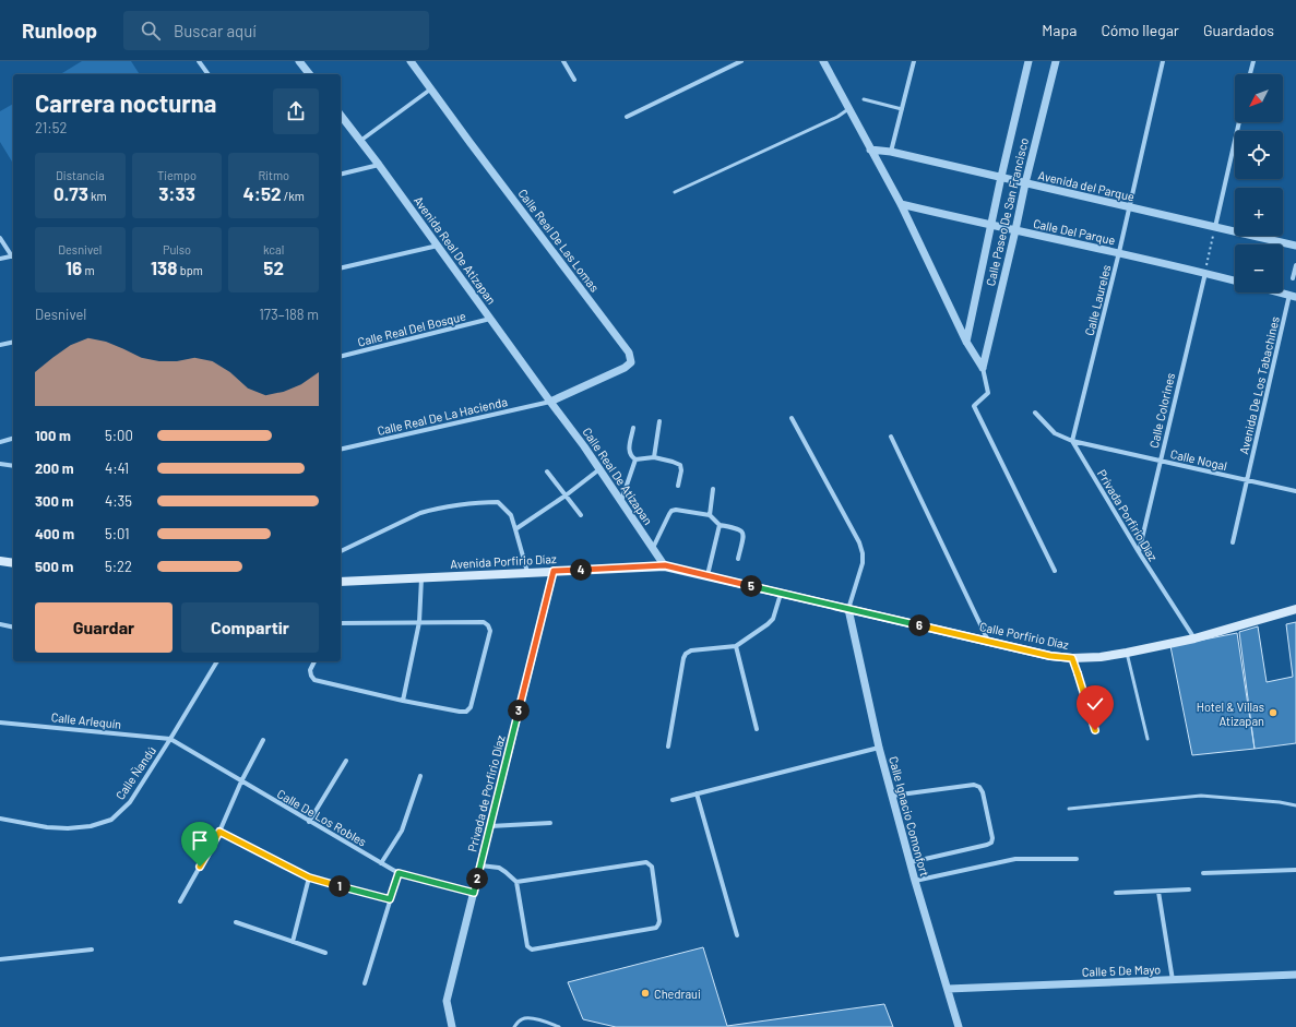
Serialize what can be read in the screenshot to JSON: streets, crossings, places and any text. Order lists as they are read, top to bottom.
{
  "streets": {
    "main road": ["Avenida Porfirio Díaz", "Calle Porfirio Díaz"],
    "street": [
      "Avenida del Parque",
      "Calle Paseo De San Francisco",
      "Calle Del Parque",
      "Calle Real De Las Lomas",
      "Avenida Real De Atizapan",
      "Calle Laureles",
      "Calle Real Del Bosque",
      "Avenida De Los Tabachines",
      "Calle Colorines",
      "Calle Real De La Hacienda",
      "Calle Nogal",
      "Calle Real De Atizapan",
      "Privada Porfirio Díaz",
      "Calle Arlequín",
      "Calle Ñandú",
      "Privada de Porfirio Díaz",
      "Calle Ignacio Comonfort",
      "Calle De Los Robles",
      "Calle 5 De Mayo"
    ]
  },
  "crossings": [
    ["Avenida del Parque", "Calle Paseo De San Francisco"],
    ["Avenida del Parque", "Calle Laureles"],
    ["Calle Paseo De San Francisco", "Calle Del Parque"],
    ["Calle Del Parque", "Calle Laureles"],
    ["Calle Del Parque", "Calle Colorines"],
    ["Calle Real De Las Lomas", "Avenida Real De Atizapan"],
    ["Calle Real De Las Lomas", "Calle Real De La Hacienda"],
    ["Calle Real De Las Lomas", "Calle Real De Atizapan"],
    ["Avenida Real De Atizapan", "Calle Real Del Bosque"],
    ["Avenida Real De Atizapan", "Calle Real De La Hacienda"],
    ["Avenida Real De Atizapan", "Calle Real De Atizapan"],
    ["Calle Laureles", "Calle Nogal"],
    ["Calle Laureles", "Privada Porfirio Díaz"],
    ["Avenida De Los Tabachines", "Calle Nogal"],
    ["Calle Colorines", "Calle Nogal"],
    ["Calle Colorines", "Privada Porfirio Díaz"],
    ["Calle Real De La Hacienda", "Calle Real De Atizapan"],
    ["Calle Nogal", "Privada Porfirio Díaz"],
    ["Calle Real De Atizapan", "Avenida Porfirio Díaz"],
    ["Privada Porfirio Díaz", "Calle Porfirio Díaz"],
    ["Avenida Porfirio Díaz", "Calle Porfirio Díaz"],
    ["Avenida Porfirio Díaz", "Privada de Porfirio Díaz"],
    ["Avenida Porfirio Díaz", "Calle Ignacio Comonfort"],
    ["Calle Porfirio Díaz", "Calle Ignacio Comonfort"],
    ["Calle Arlequín", "Calle Ñandú"],
    ["Calle Arlequín", "Calle De Los Robles"],
    ["Calle Ñandú", "Calle De Los Robles"],
    ["Privada de Porfirio Díaz", "Calle De Los Robles"],
    ["Calle Ignacio Comonfort", "Calle 5 De Mayo"]
  ],
  "places": ["Hotel & Villas Atizapan", "Chedraui"],
  "north": "bottom left",
  "page": {
    "header": "Runloop",
    "search": "Buscar aquí",
    "nav": ["Mapa", "Cómo llegar", "Guardados"],
    "map_buttons": ["+", "−"],
    "heading": ["Carrera nocturna", "21:52"],
    "stats": [
      ["Distancia", "0.73 km"],
      ["Tiempo", "3:33"],
      ["Ritmo", "4:52 /km"],
      ["Desnivel", "16 m"],
      ["Pulso", "138 bpm"],
      ["kcal", "52"]
    ],
    "chart": ["Desnivel", "173–188 m"],
    "list": [
      {
        "name": "100 m",
        "note": "5:00"
      },
      {
        "name": "200 m",
        "note": "4:41"
      },
      {
        "name": "300 m",
        "note": "4:35"
      },
      {
        "name": "400 m",
        "note": "5:01"
      },
      {
        "name": "500 m",
        "note": "5:22"
      }
    ],
    "pins": [
      "4",
      "5",
      "6",
      "3",
      "2",
      "1"
    ],
    "buttons": ["Guardar", "Compartir"]
  }
}
